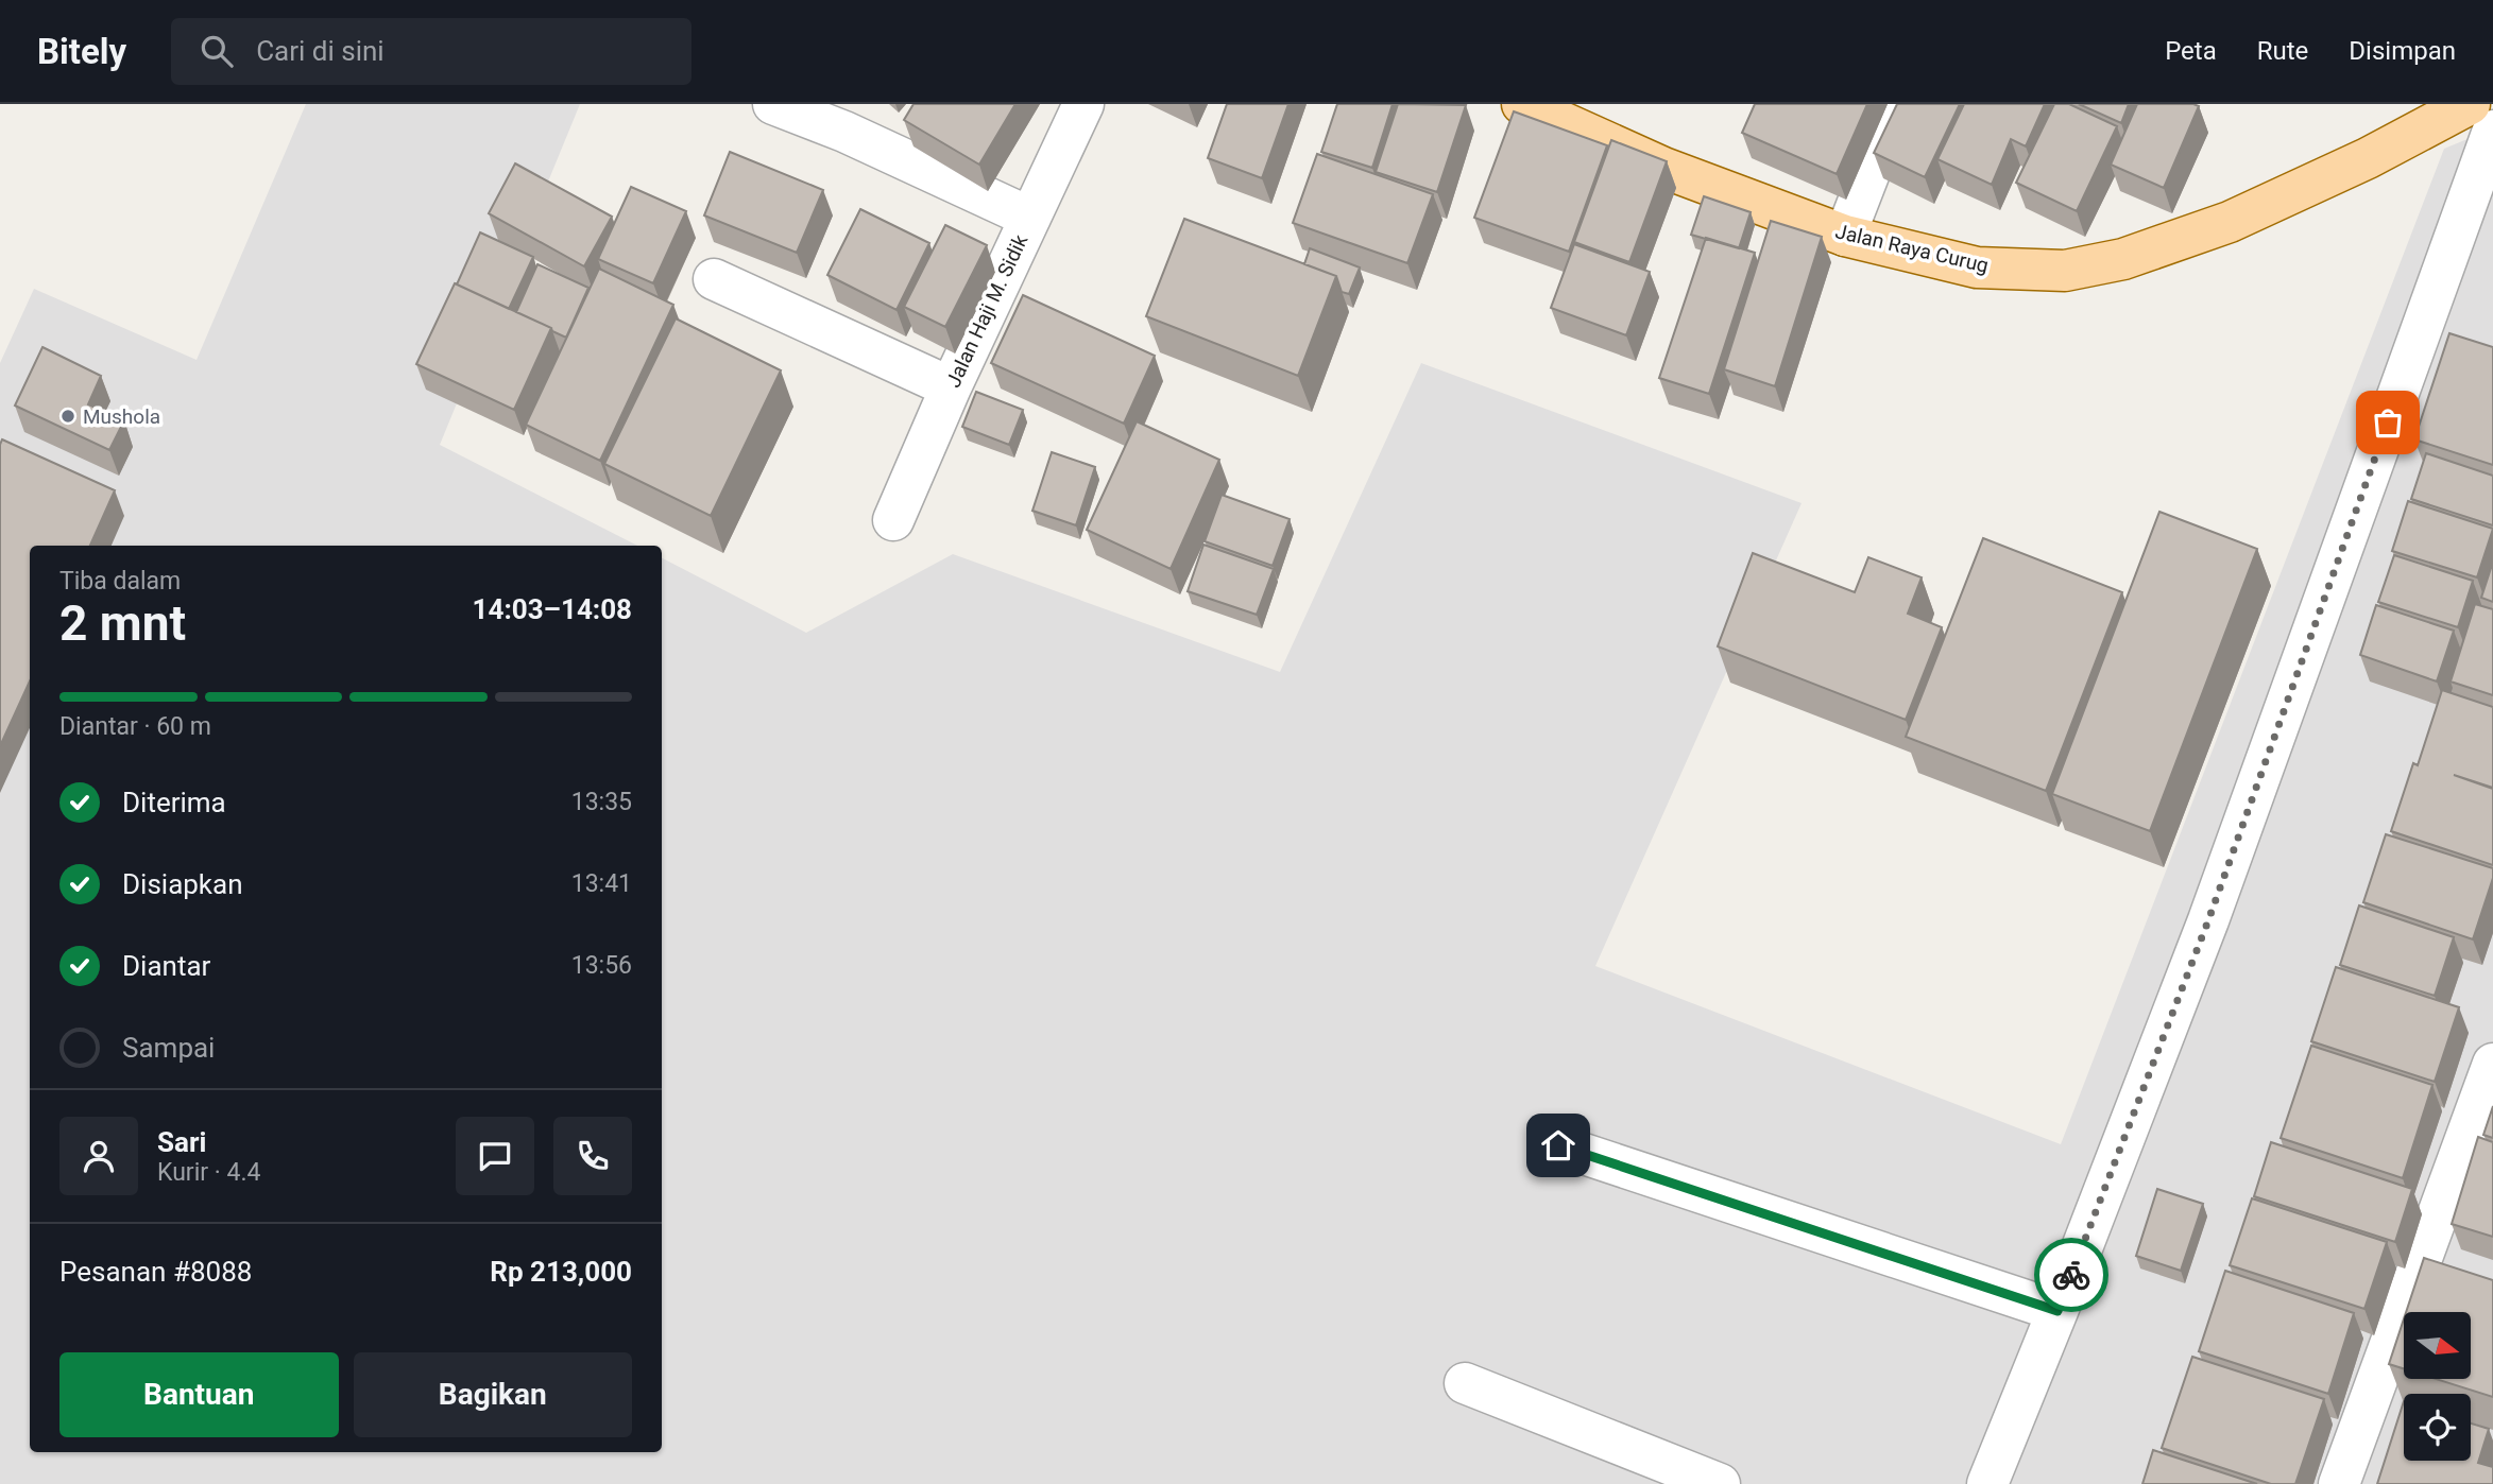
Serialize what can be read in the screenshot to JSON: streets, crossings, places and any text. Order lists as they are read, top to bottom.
{
  "streets": {
    "main road": ["Jalan Raya Curug"],
    "street": ["Jalan Haji M. Sidik"]
  },
  "places": ["Mushola"],
  "north": "right",
  "page": {
    "header": "Bitely",
    "search": "Cari di sini",
    "nav": ["Peta", "Rute", "Disimpan"],
    "heading": ["2 mnt", "Tiba dalam", "14:03–14:08"],
    "panel": [
      "Sari",
      "Kurir · 4.4",
      "Pesanan #8088",
      "Rp 213,000"
    ],
    "bar": "Diantar · 60 m",
    "list": [
      ["Diterima", "13:35"],
      ["Disiapkan", "13:41"],
      ["Diantar", "13:56"],
      "Sampai"
    ],
    "buttons": ["Bantuan", "Bagikan"]
  }
}
